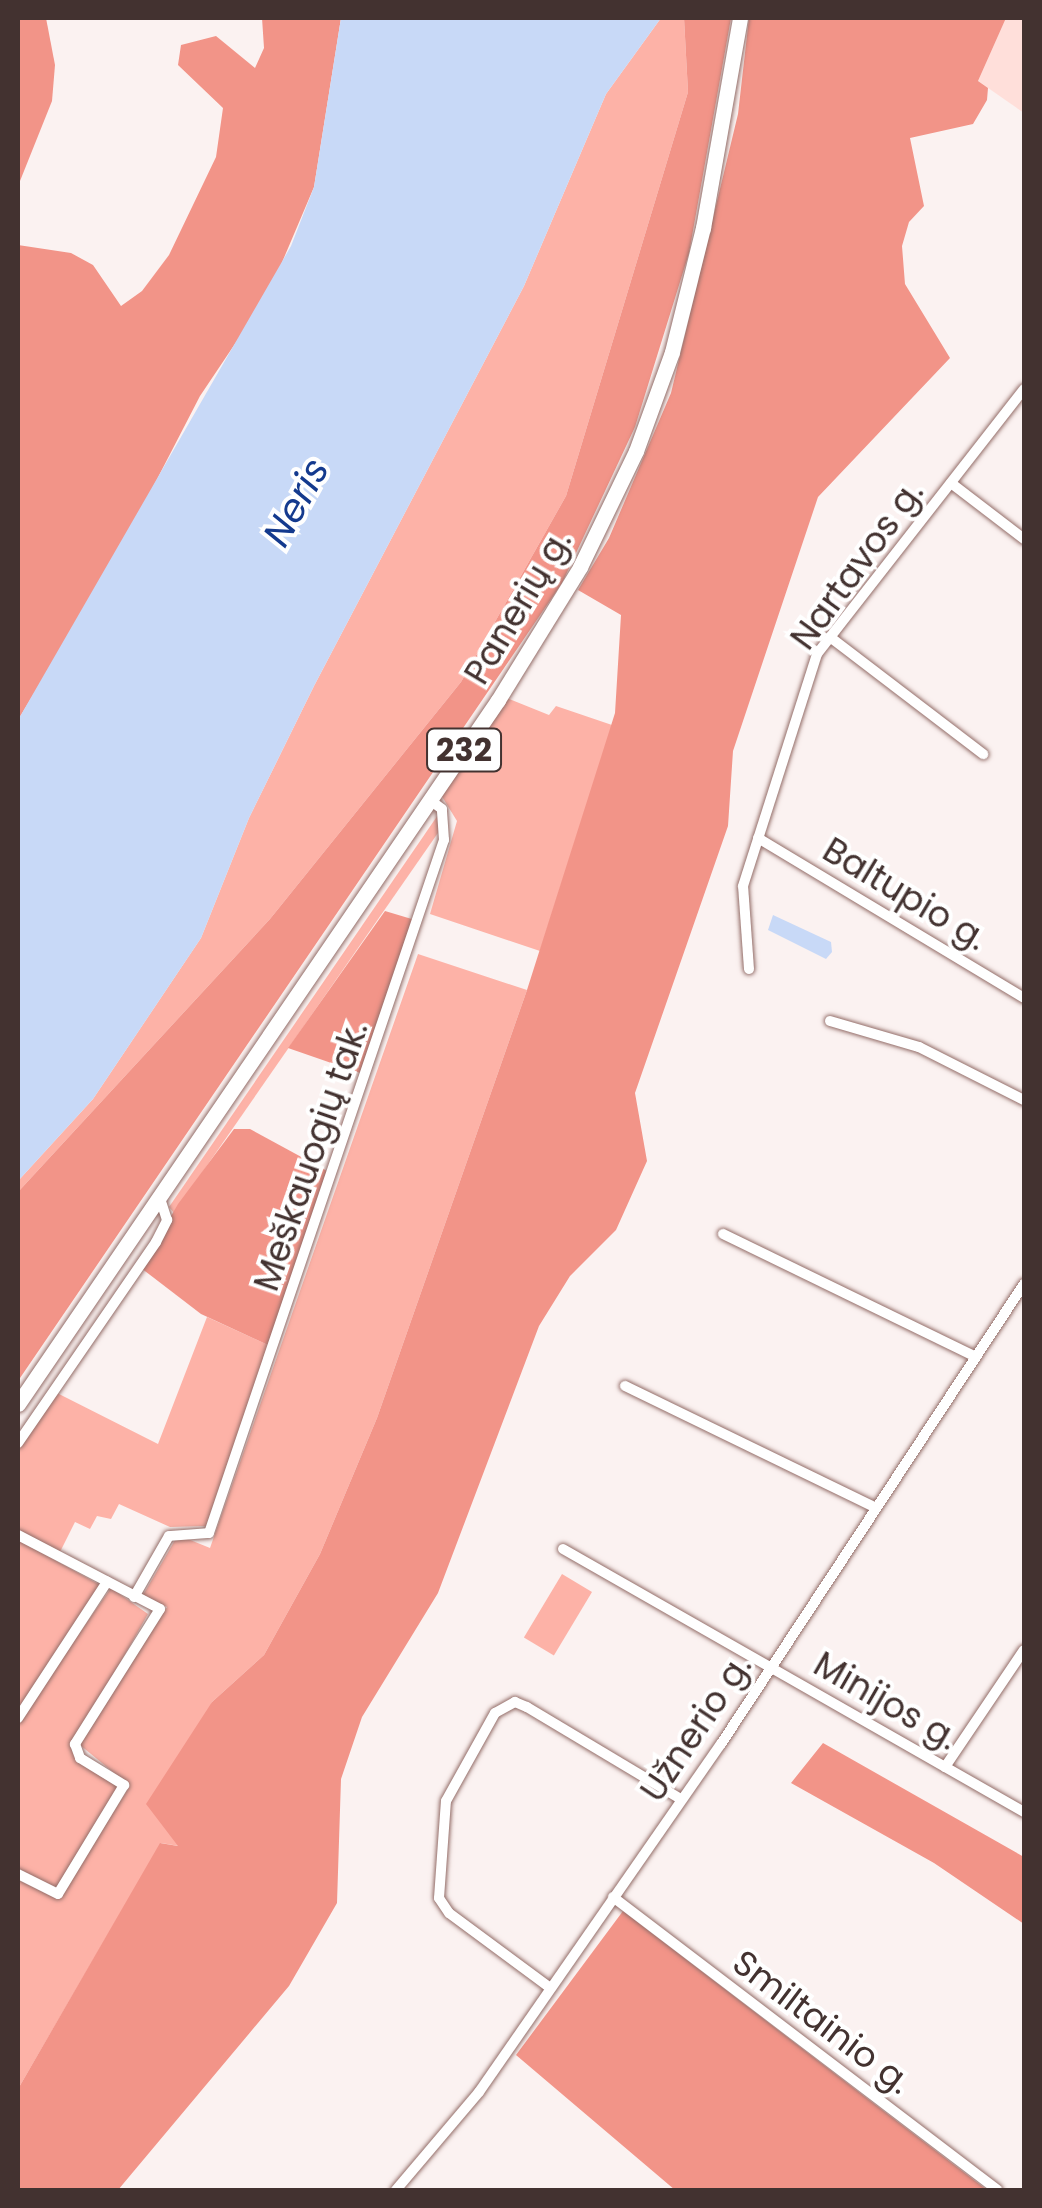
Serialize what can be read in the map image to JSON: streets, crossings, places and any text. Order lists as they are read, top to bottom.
{
  "streets": {
    "main road": ["Panerių g.", "232"],
    "street": [
      "Nartavos g.",
      "Baltupio g.",
      "Meškauogių tak.",
      "Minijos g.",
      "Užnerio g.",
      "Smiltainio g."
    ]
  },
  "crossings": [
    ["Nartavos g.", "Baltupio g."],
    ["Panerių g.", "Meškauogių tak."],
    ["Minijos g.", "Užnerio g."],
    ["Užnerio g.", "Smiltainio g."]
  ],
  "water": ["Neris"]
}
